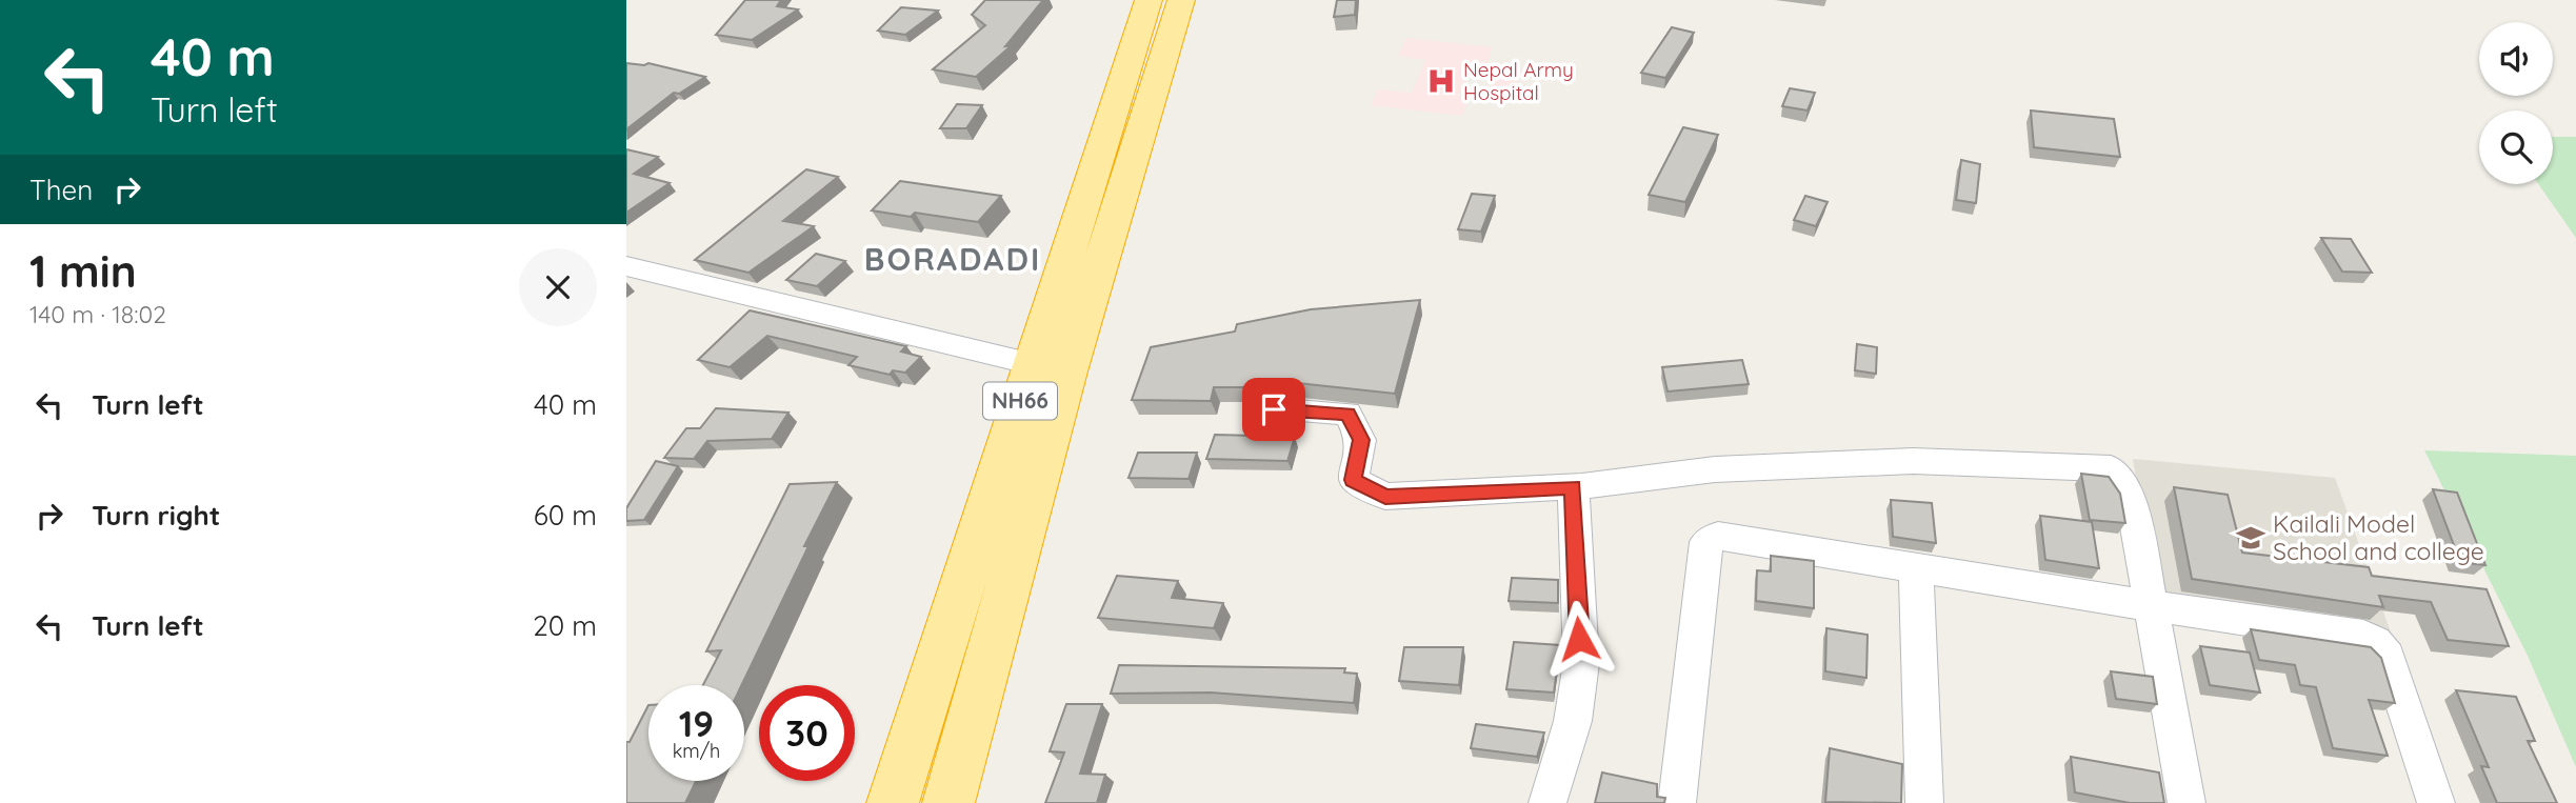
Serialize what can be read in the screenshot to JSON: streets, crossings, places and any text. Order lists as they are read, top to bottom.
{
  "streets": {
    "highway": ["NH66"]
  },
  "districts": ["BORADADI"],
  "places": {
    "hospital": ["Nepal Army Hospital"],
    "school or university": ["Kailali Model School and college"]
  },
  "page": {
    "turn": ["40 m", "Turn left"],
    "then": "Then",
    "heading": ["1 min", "140 m · 18:02"],
    "list": [
      {
        "name": "Turn left",
        "value": "40 m"
      },
      {
        "name": "Turn right",
        "value": "60 m"
      },
      {
        "name": "Turn left",
        "value": "20 m"
      }
    ],
    "speed": "19 km/h",
    "limit": "30"
  }
}
